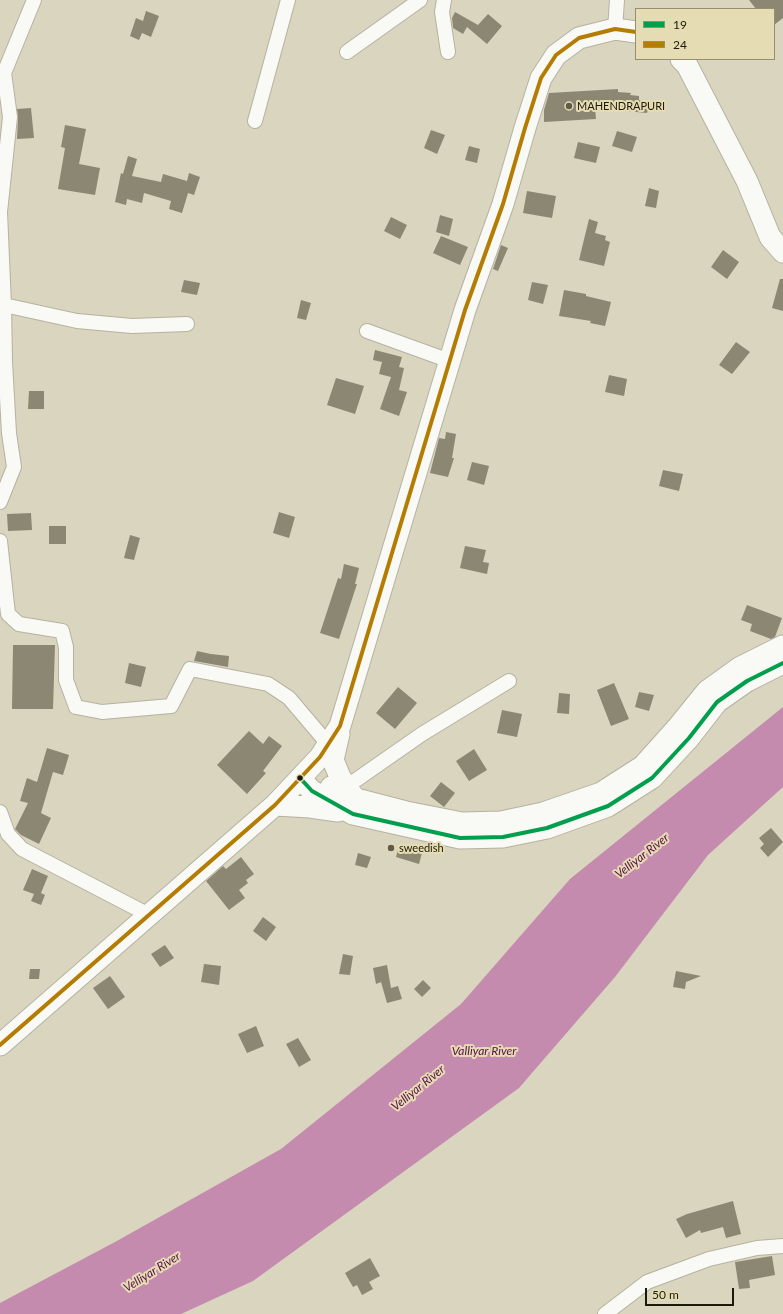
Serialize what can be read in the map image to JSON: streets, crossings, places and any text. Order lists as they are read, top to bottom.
{
  "water": ["Velliyar River", "Valliyar River"],
  "places": ["MAHENDRAPURI", "sweedish"],
  "lines": ["transit line 24", "transit line 19"],
  "legend": ["19", "24"],
  "scale_bar": "50 m"
}
